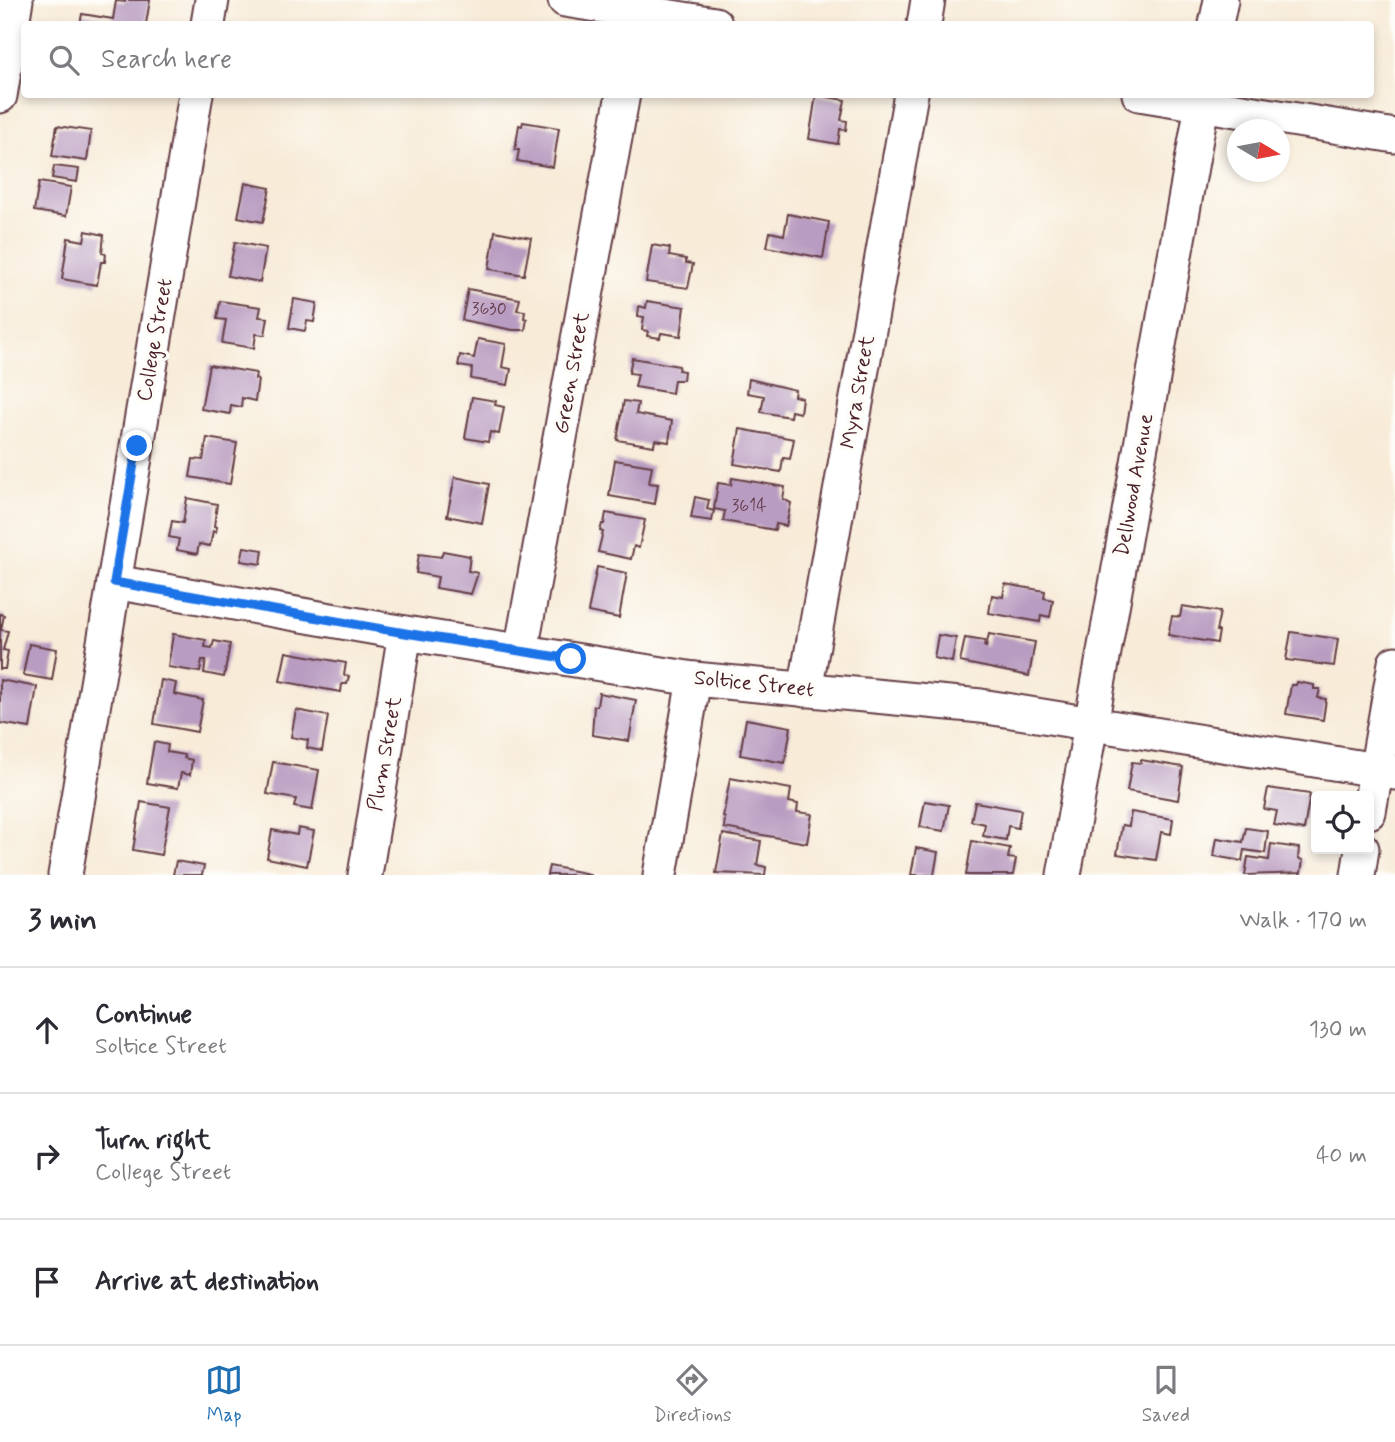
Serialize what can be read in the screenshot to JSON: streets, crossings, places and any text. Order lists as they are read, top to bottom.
{
  "streets": {
    "street": [
      "College Street",
      "Green Street",
      "Myra Street",
      "Dellwood Avenue",
      "Soltice Street",
      "Plum Street"
    ]
  },
  "crossings": [
    ["College Street", "Soltice Street"],
    ["Green Street", "Soltice Street"],
    ["Myra Street", "Soltice Street"],
    ["Dellwood Avenue", "Soltice Street"],
    ["Soltice Street", "Plum Street"]
  ],
  "house_numbers": ["3630", "3614"],
  "north": "right",
  "page": {
    "search": "Search here",
    "heading": ["3 min", "Walk · 170 m"],
    "list": [
      ["Continue", "Soltice Street", "130 m"],
      ["Turn right", "College Street", "40 m"],
      "Arrive at destination"
    ],
    "nav": ["Map", "Directions", "Saved"]
  }
}
